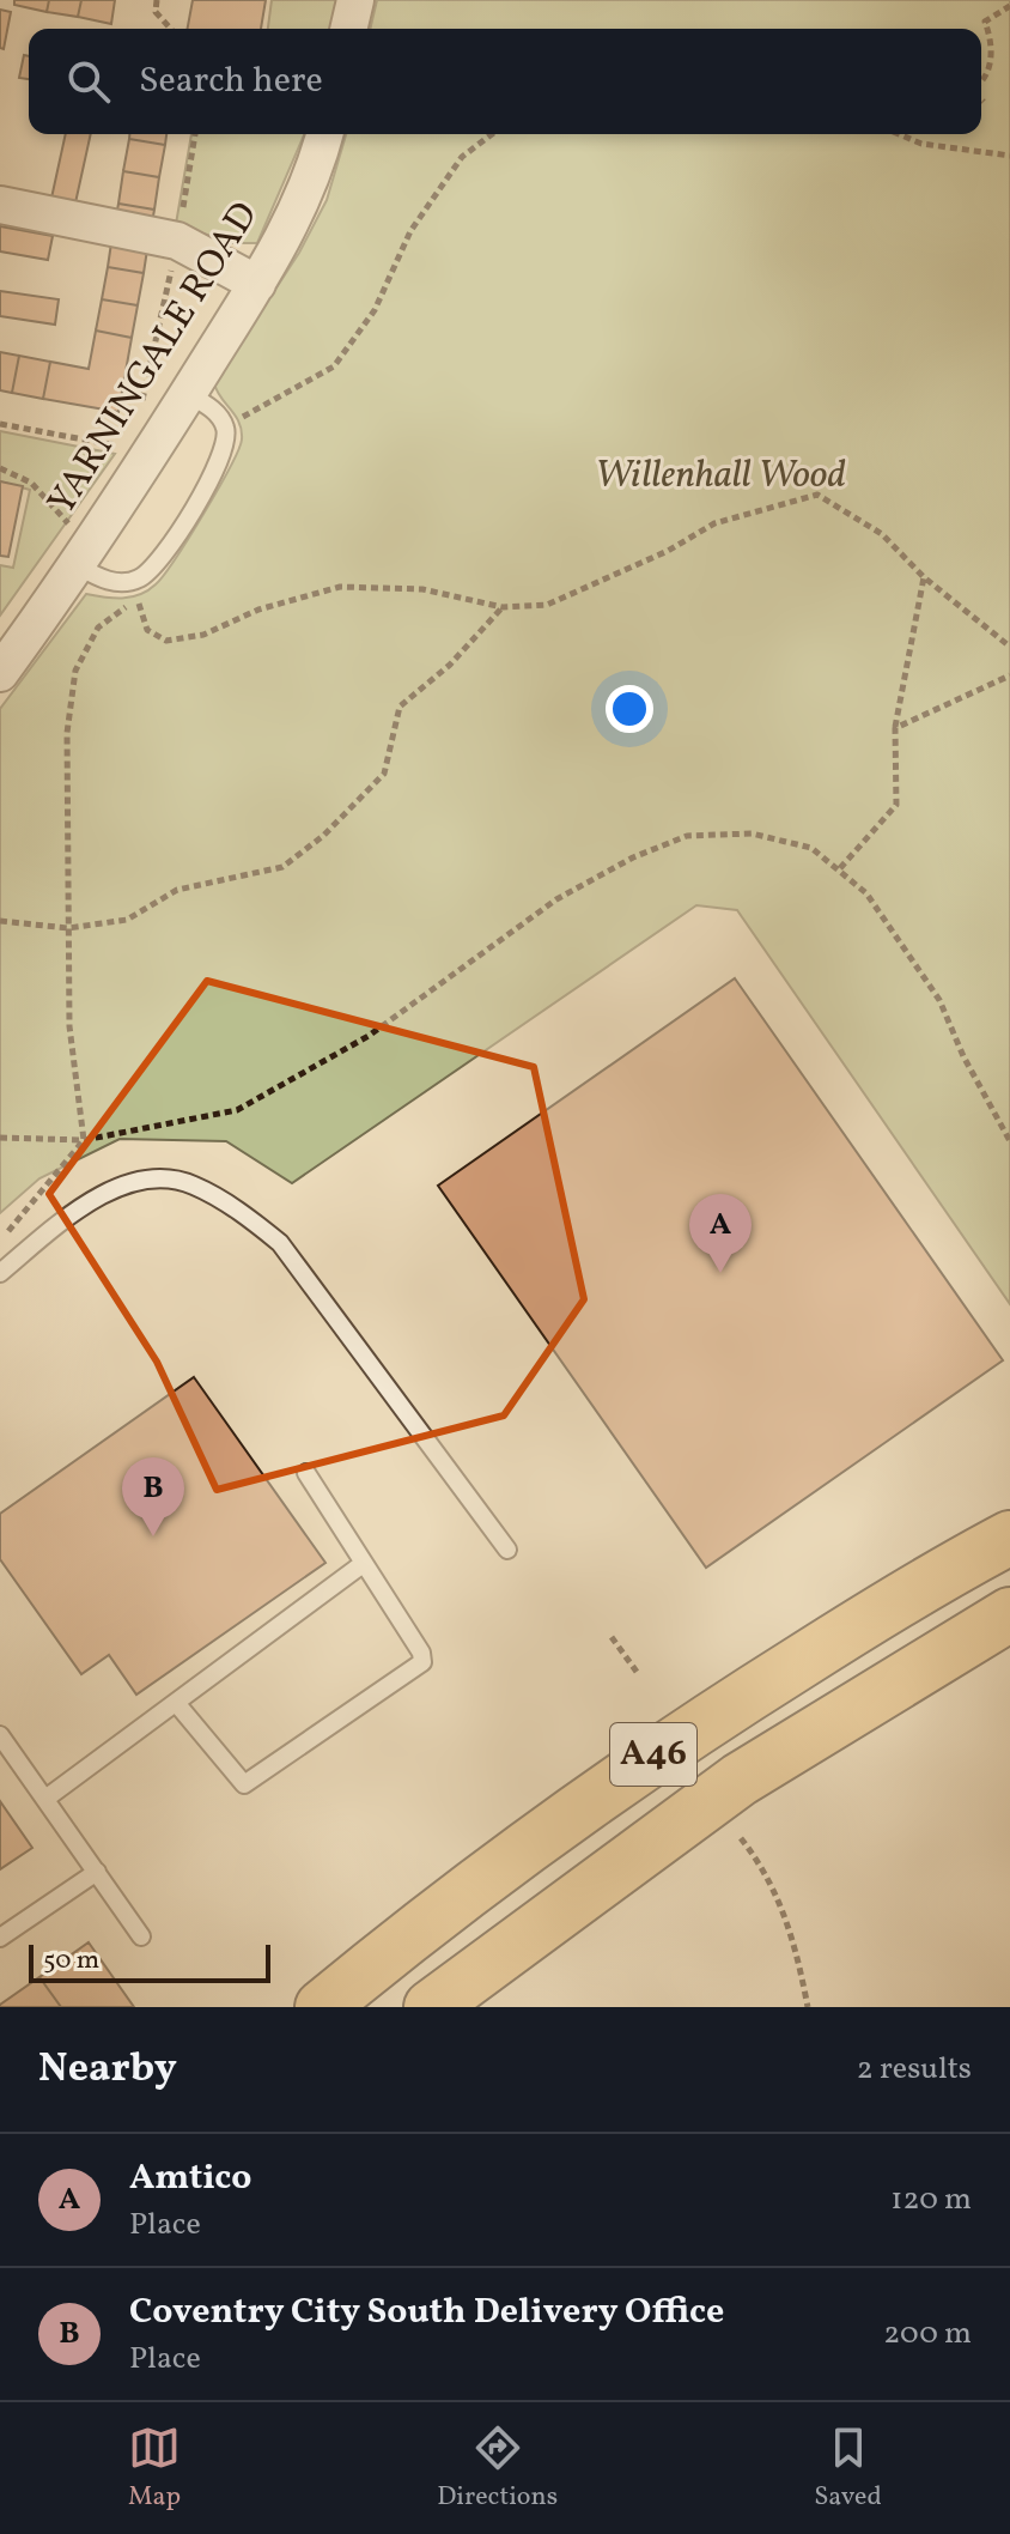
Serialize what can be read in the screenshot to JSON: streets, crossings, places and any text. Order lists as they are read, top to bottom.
{
  "streets": {
    "highway": ["A46"],
    "street": ["YARNINGALE ROAD"]
  },
  "parks": ["Willenhall Wood"],
  "scale_bar": "50 m",
  "page": {
    "search": "Search here",
    "pins": ["A", "B"],
    "scale": "50 m",
    "heading": ["Nearby", "2 results"],
    "list": [
      {
        "mark": "A",
        "name": "Amtico",
        "note": "Place",
        "value": "120 m"
      },
      {
        "mark": "B",
        "name": "Coventry City South Delivery Office",
        "note": "Place",
        "value": "200 m"
      }
    ],
    "nav": ["Map", "Directions", "Saved"]
  }
}
